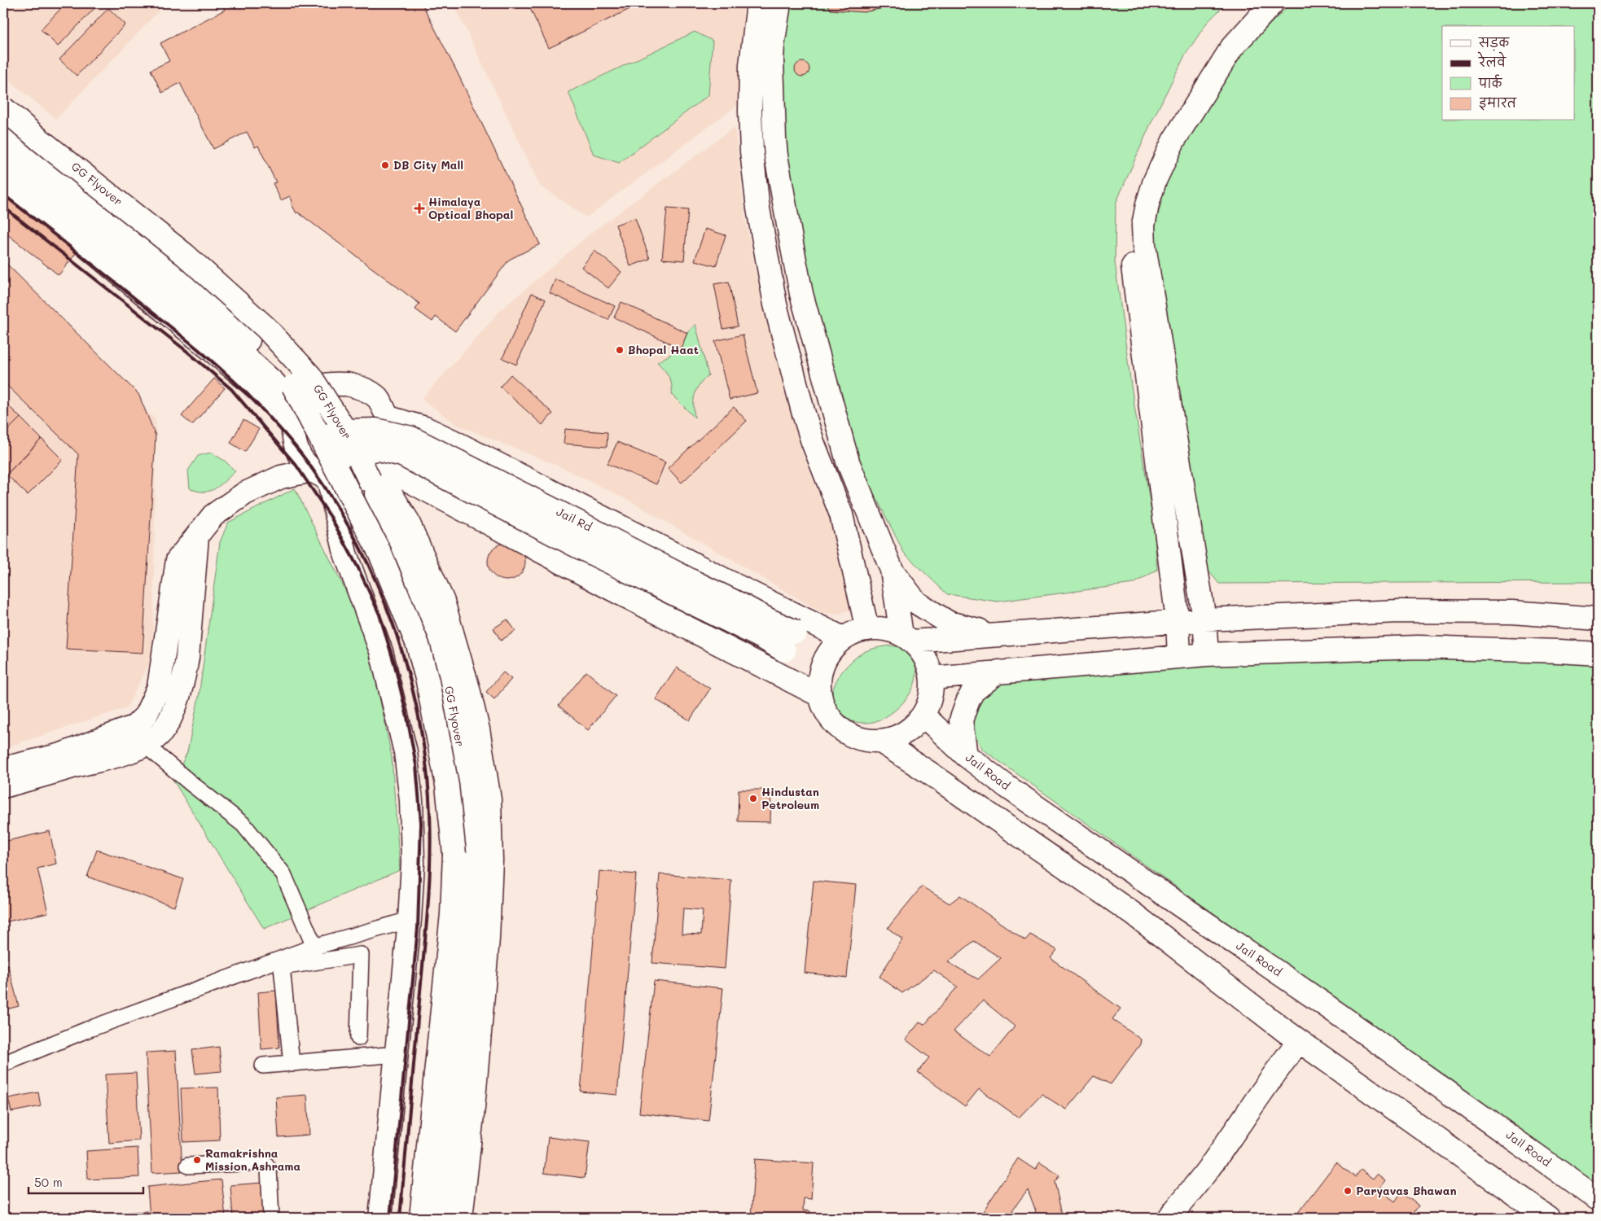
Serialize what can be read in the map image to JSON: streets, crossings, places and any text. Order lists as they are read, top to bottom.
{
  "streets": {
    "main road": ["GG Flyover", "Jail Rd", "Jail Road"]
  },
  "crossings": [
    ["GG Flyover", "Jail Rd"]
  ],
  "places": {
    "other": [
      "DB City Mall",
      "Bhopal Haat",
      "Hindustan Petroleum",
      "Ramakrishna Mission Ashrama",
      "Paryavas Bhawan"
    ],
    "health": ["Himalaya Optical Bhopal"]
  },
  "legend": [
    "सड़क",
    "रेलवे",
    "पार्क",
    "इमारत"
  ],
  "scale_bar": "50 m"
}
